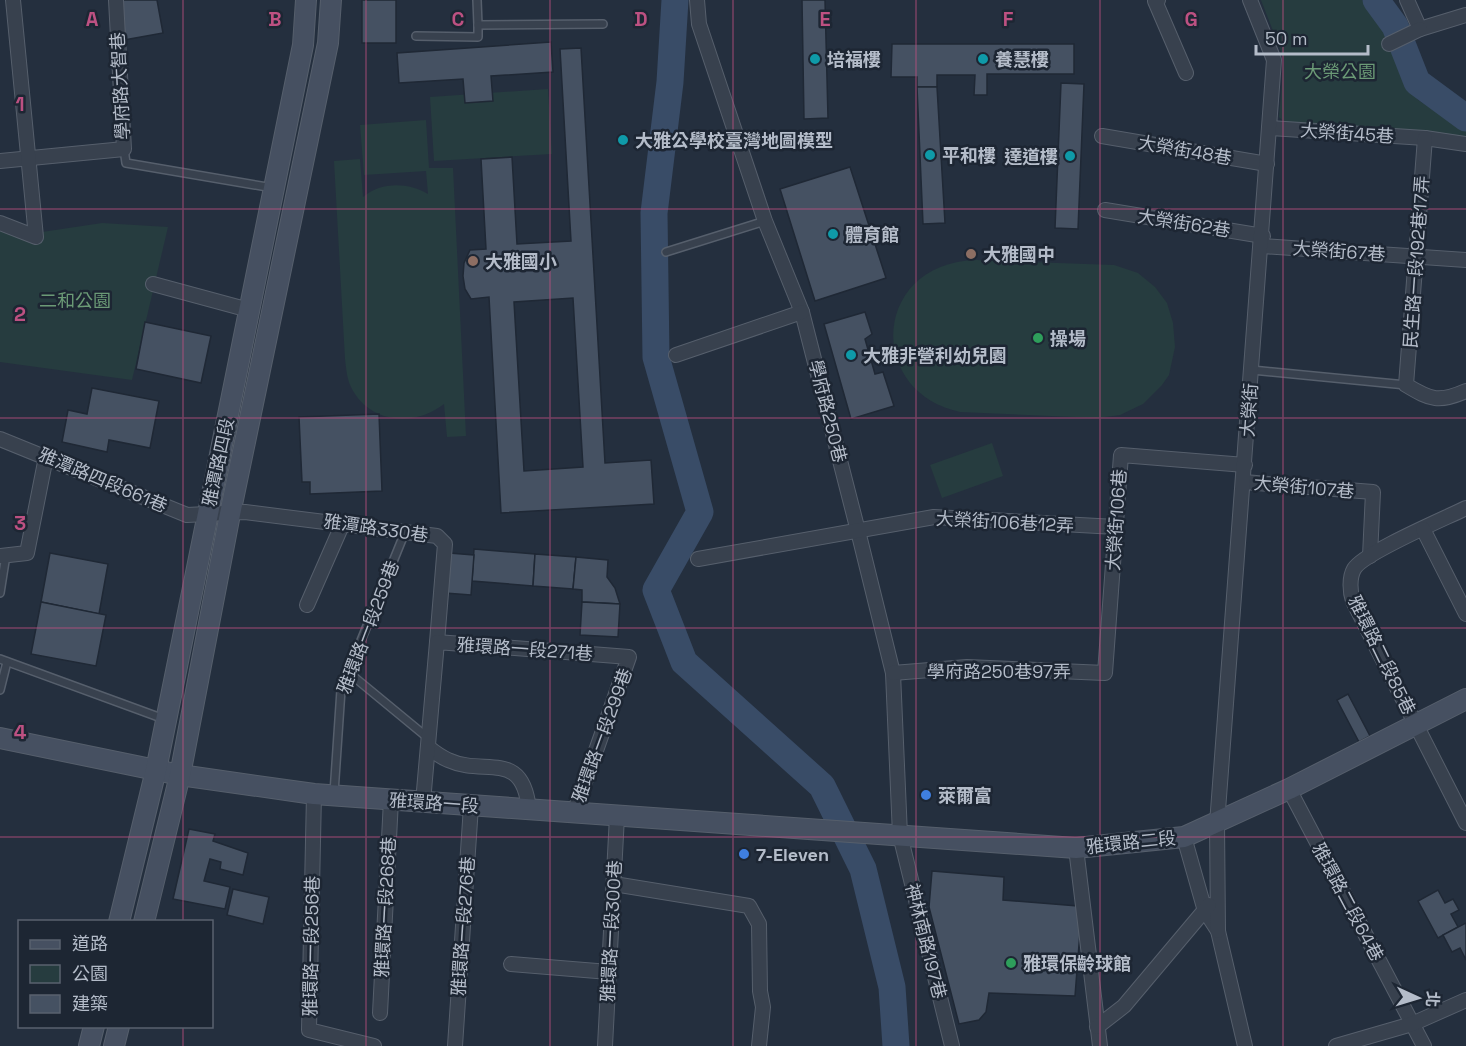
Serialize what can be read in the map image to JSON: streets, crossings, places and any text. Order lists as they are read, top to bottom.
{
  "streets": {
    "street": [
      "學府路大智巷",
      "大榮街45巷",
      "大榮街48巷",
      "大榮街62巷",
      "大榮街67巷",
      "民生路一段192巷17弄",
      "大榮街",
      "學府路250巷",
      "雅潭路四段",
      "雅潭路四段661巷",
      "大榮街107巷",
      "大榮街106巷",
      "大榮街106巷12弄",
      "雅潭路330巷",
      "雅環路一段271巷",
      "雅環路二段85巷",
      "學府路250巷97弄",
      "雅環路一段299巷",
      "雅環路一段",
      "雅環路二段",
      "雅環路二段64巷",
      "雅環路一段268巷",
      "雅環路一段276巷",
      "雅環路一段300巷",
      "神林南路197巷",
      "雅環路一段256巷"
    ],
    "lane": ["雅環路一段259巷"]
  },
  "crossings": [
    ["大榮街45巷", "民生路一段192巷17弄"],
    ["大榮街45巷", "大榮街"],
    ["大榮街48巷", "大榮街"],
    ["大榮街62巷", "大榮街67巷"],
    ["大榮街62巷", "大榮街"],
    ["大榮街67巷", "民生路一段192巷17弄"],
    ["大榮街67巷", "大榮街"],
    ["大榮街", "大榮街107巷"],
    ["大榮街", "大榮街106巷"],
    ["大榮街", "雅環路二段"],
    ["學府路250巷", "大榮街106巷12弄"],
    ["學府路250巷", "學府路250巷97弄"],
    ["學府路250巷", "雅環路二段"],
    ["學府路250巷", "神林南路197巷"],
    ["雅潭路四段", "雅潭路四段661巷"],
    ["雅潭路四段", "雅潭路330巷"],
    ["雅潭路四段", "雅環路一段"],
    ["雅潭路四段661巷", "雅潭路330巷"],
    ["大榮街107巷", "雅環路二段85巷"],
    ["大榮街106巷", "大榮街106巷12弄"],
    ["大榮街106巷", "學府路250巷97弄"],
    ["雅潭路330巷", "雅環路一段259巷"],
    ["雅潭路330巷", "雅環路一段271巷"],
    ["雅環路一段259巷", "雅環路一段"],
    ["雅環路一段271巷", "雅環路一段299巷"],
    ["雅環路一段271巷", "雅環路一段"],
    ["雅環路二段85巷", "雅環路二段"],
    ["雅環路一段299巷", "雅環路一段"],
    ["雅環路一段", "雅環路二段"],
    ["雅環路一段", "雅環路一段268巷"],
    ["雅環路一段", "雅環路一段276巷"],
    ["雅環路一段", "雅環路一段300巷"],
    ["雅環路一段", "雅環路一段256巷"],
    ["雅環路二段", "雅環路二段64巷"],
    ["雅環路二段", "神林南路197巷"]
  ],
  "parks": ["大榮公園", "二和公園"],
  "places": [
    "培福樓",
    "養慧樓",
    "大雅公學校臺灣地圖模型",
    "平和樓",
    "達道樓",
    "體育館",
    "大雅國中",
    "大雅國小",
    "操場",
    "大雅非營利幼兒園",
    "萊爾富",
    "7-Eleven",
    "雅環保齡球館"
  ],
  "legend": ["道路", "公園", "建築"],
  "scale_bar": "50 m",
  "north": "right",
  "grid": {
    "columns": [
      "A",
      "B",
      "C",
      "D",
      "E",
      "F",
      "G"
    ],
    "rows": [
      "1",
      "2",
      "3",
      "4"
    ]
  }
}
